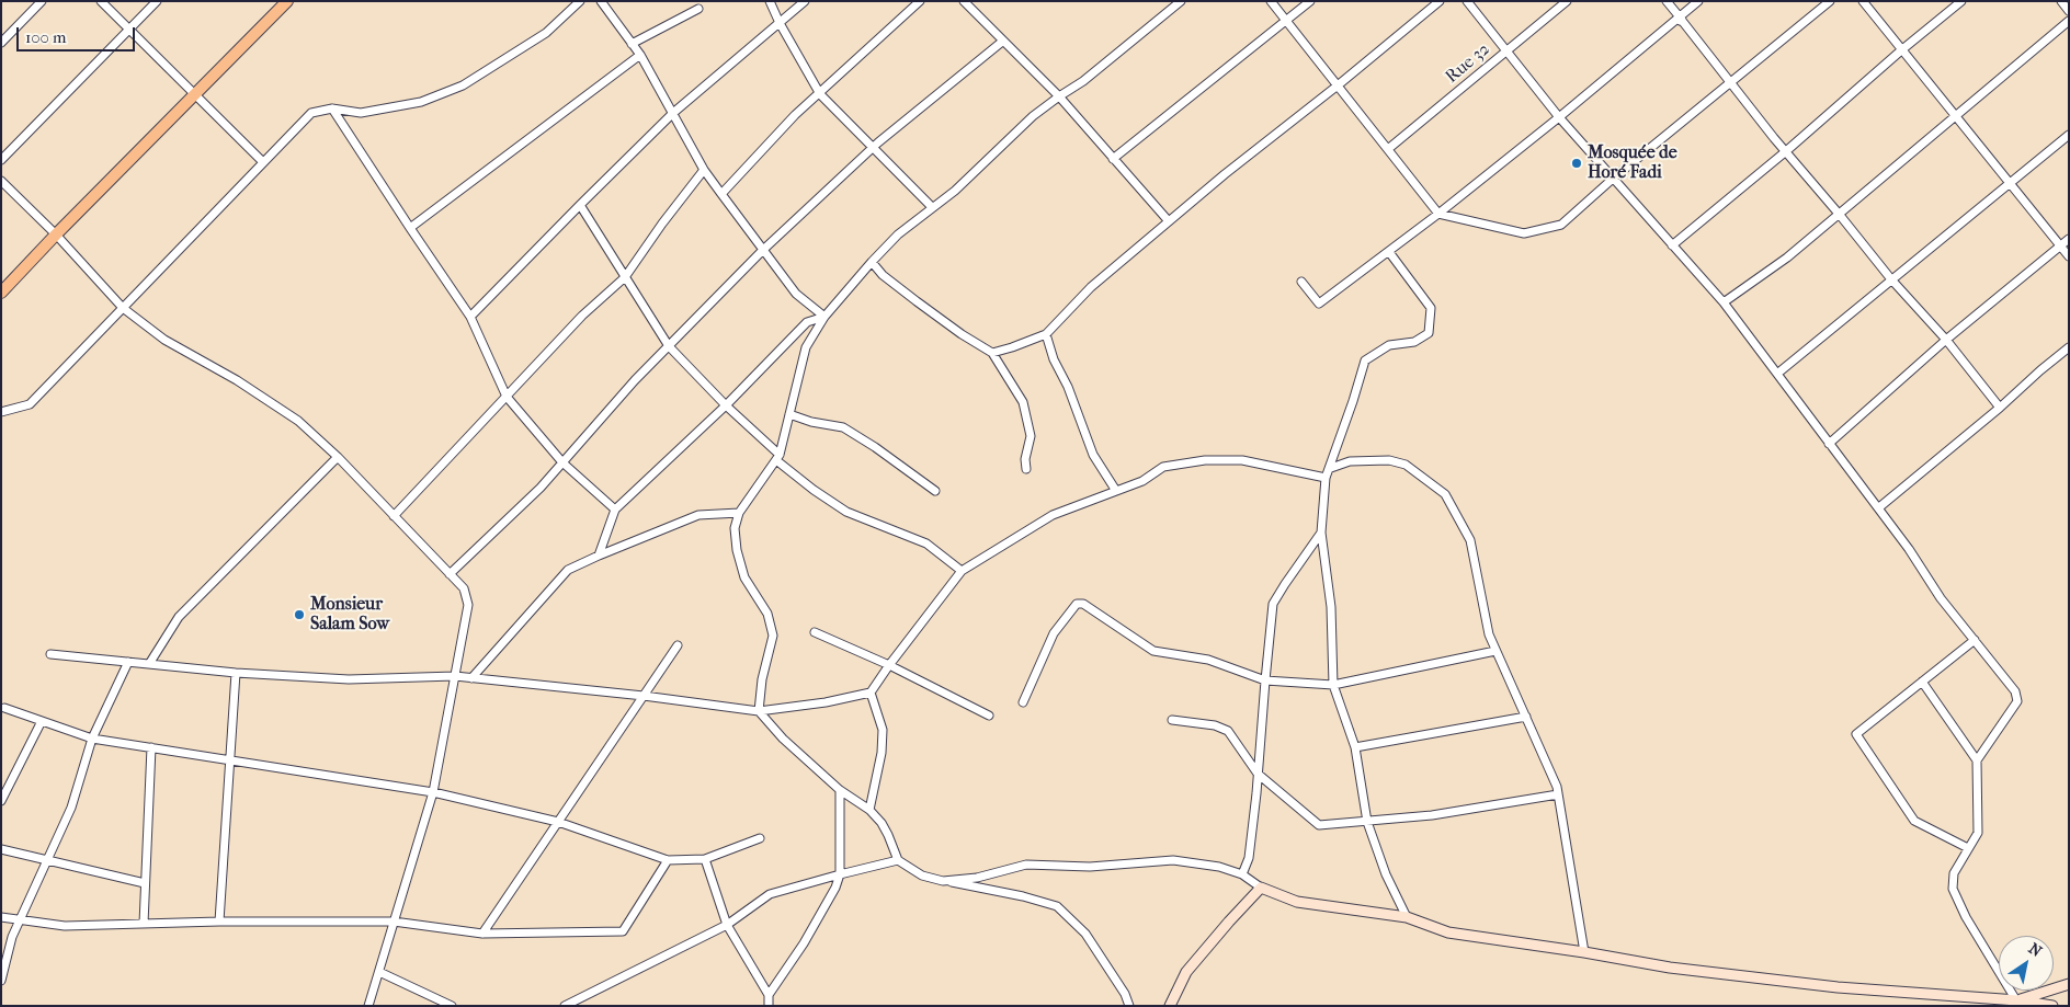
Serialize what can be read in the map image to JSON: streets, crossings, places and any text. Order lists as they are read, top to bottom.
{
  "streets": {
    "street": ["Rue 32"]
  },
  "places": ["Mosquée de Horé Fadi", "Monsieur Salam Sow"],
  "scale_bar": "100 m",
  "north": "top right"
}
